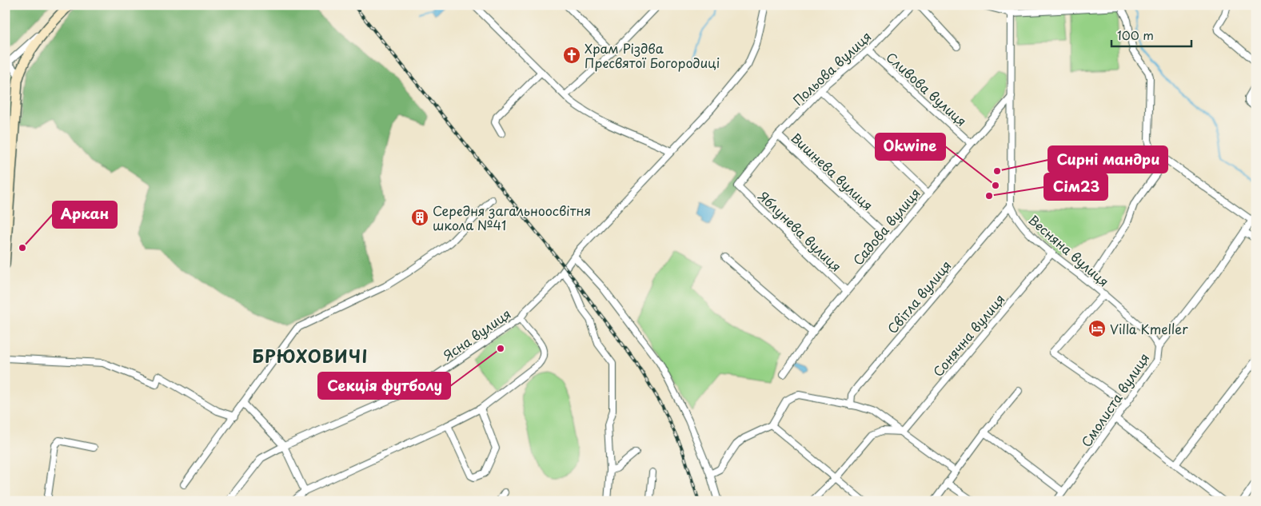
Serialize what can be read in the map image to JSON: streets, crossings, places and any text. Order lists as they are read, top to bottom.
{
  "streets": {
    "street": [
      "Польова вулиця",
      "Сливова вулиця",
      "Вишнева вулиця",
      "Садова вулиця",
      "Яблунева вулиця",
      "Весняна вулиця",
      "Світла вулиця",
      "Ясна вулиця",
      "Сонячна вулиця",
      "Смолиста вулиця"
    ]
  },
  "crossings": [
    ["Польова вулиця", "Сливова вулиця"],
    ["Польова вулиця", "Вишнева вулиця"],
    ["Польова вулиця", "Яблунева вулиця"],
    ["Сливова вулиця", "Садова вулиця"],
    ["Вишнева вулиця", "Садова вулиця"],
    ["Садова вулиця", "Яблунева вулиця"],
    ["Садова вулиця", "Весняна вулиця"],
    ["Весняна вулиця", "Світла вулиця"],
    ["Весняна вулиця", "Сонячна вулиця"],
    ["Весняна вулиця", "Смолиста вулиця"]
  ],
  "districts": ["БРЮХОВИЧІ"],
  "places": {
    "church": ["Храм Різдва Пресвятої Богородиці"],
    "other": [
      "Сирні мандри",
      "Okwine",
      "Сім23",
      "Аркан",
      "Секція футболу"
    ],
    "building": ["Середня загальноосвітня школа №41"],
    "hotel": ["Villa Kmeller"]
  },
  "scale_bar": "100 m"
}
